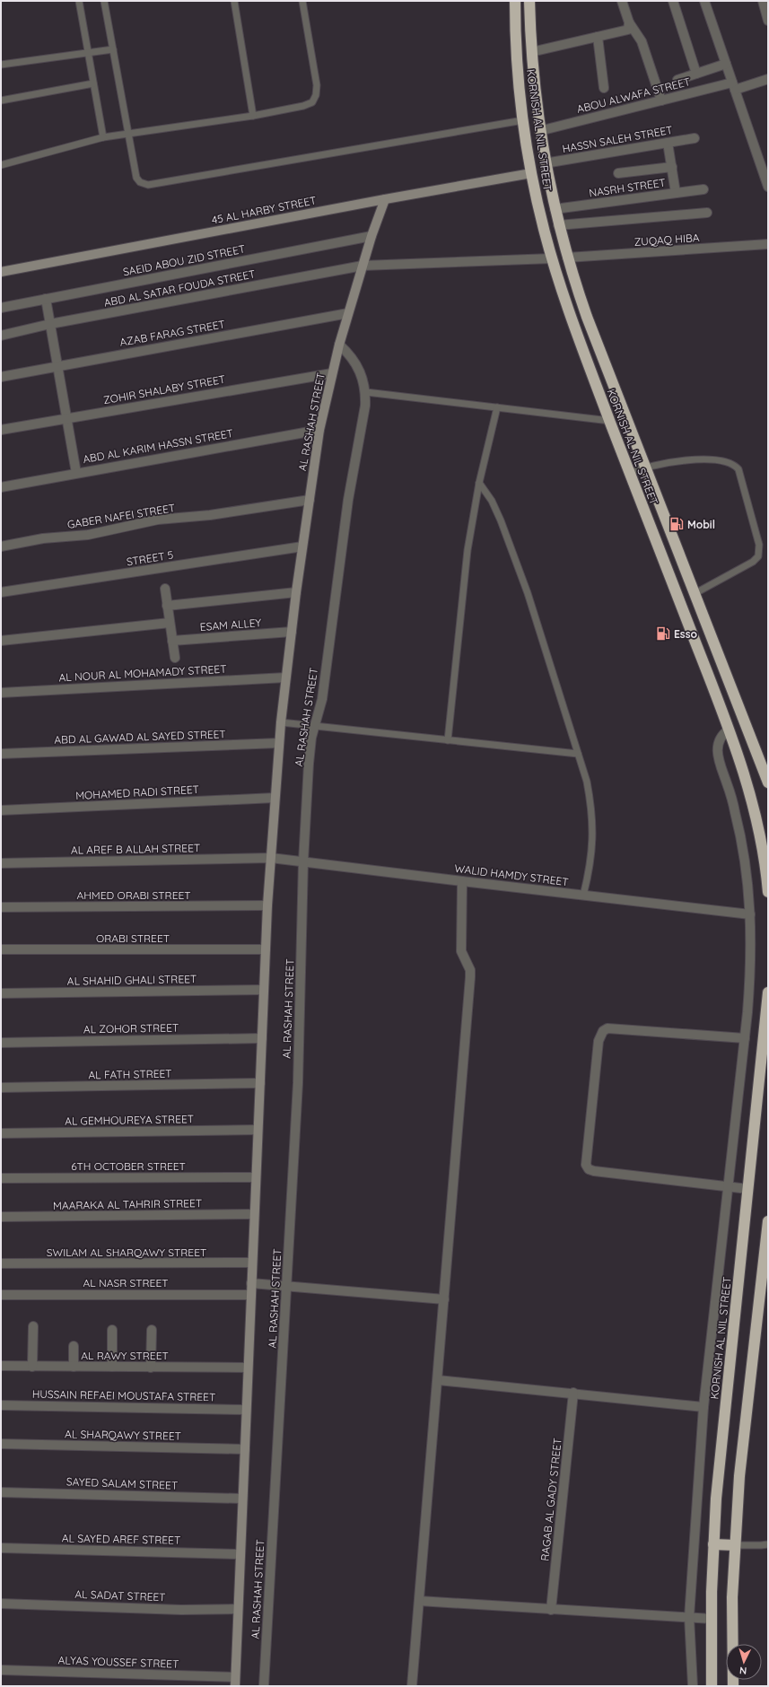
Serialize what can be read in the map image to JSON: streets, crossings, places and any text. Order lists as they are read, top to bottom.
{
  "streets": {
    "highway": ["KORNISH AL NIL STREET"],
    "street": [
      "ABOU ALWAFA STREET",
      "HASSN SALEH STREET",
      "NASRH STREET",
      "45 AL HARBY STREET",
      "ZUQAQ HIBA",
      "SAEID ABOU ZID STREET",
      "ABD AL SATAR FOUDA STREET",
      "AZAB FARAG STREET",
      "ZOHIR SHALABY STREET",
      "AL RASHAH STREET",
      "ABD AL KARIM HASSN STREET",
      "GABER NAFEI STREET",
      "STREET 5",
      "ESAM ALLEY",
      "AL NOUR AL MOHAMADY STREET",
      "ABD AL GAWAD AL SAYED STREET",
      "MOHAMED RADI STREET",
      "AL AREF B ALLAH STREET",
      "WALID HAMDY STREET",
      "AHMED ORABI STREET",
      "ORABI STREET",
      "AL SHAHID GHALI STREET",
      "AL ZOHOR STREET",
      "AL FATH STREET",
      "AL GEMHOUREYA STREET",
      "6TH OCTOBER STREET",
      "MAARAKA AL TAHRIR STREET",
      "SWILAM AL SHARQAWY STREET",
      "AL NASR STREET",
      "AL RAWY STREET",
      "HUSSAIN REFAEI MOUSTAFA STREET",
      "AL SHARQAWY STREET",
      "SAYED SALAM STREET",
      "RAGAB AL GADY STREET",
      "AL SAYED AREF STREET",
      "AL SADAT STREET",
      "ALYAS YOUSSEF STREET"
    ]
  },
  "crossings": [
    ["ABOU ALWAFA STREET", "KORNISH AL NIL STREET"],
    ["KORNISH AL NIL STREET", "HASSN SALEH STREET"],
    ["KORNISH AL NIL STREET", "NASRH STREET"],
    ["KORNISH AL NIL STREET", "45 AL HARBY STREET"],
    ["KORNISH AL NIL STREET", "ZUQAQ HIBA"],
    ["KORNISH AL NIL STREET", "ABD AL SATAR FOUDA STREET"],
    ["45 AL HARBY STREET", "AL RASHAH STREET"],
    ["SAEID ABOU ZID STREET", "AL RASHAH STREET"],
    ["ABD AL SATAR FOUDA STREET", "AL RASHAH STREET"],
    ["AZAB FARAG STREET", "AL RASHAH STREET"],
    ["ZOHIR SHALABY STREET", "AL RASHAH STREET"],
    ["AL RASHAH STREET", "ABD AL KARIM HASSN STREET"],
    ["AL RASHAH STREET", "GABER NAFEI STREET"],
    ["AL RASHAH STREET", "STREET 5"],
    ["AL RASHAH STREET", "ESAM ALLEY"],
    ["AL RASHAH STREET", "AL NOUR AL MOHAMADY STREET"],
    ["AL RASHAH STREET", "ABD AL GAWAD AL SAYED STREET"],
    ["AL RASHAH STREET", "MOHAMED RADI STREET"],
    ["AL RASHAH STREET", "AL AREF B ALLAH STREET"],
    ["AL RASHAH STREET", "WALID HAMDY STREET"],
    ["AL RASHAH STREET", "AHMED ORABI STREET"],
    ["AL RASHAH STREET", "ORABI STREET"],
    ["AL RASHAH STREET", "AL SHAHID GHALI STREET"],
    ["AL RASHAH STREET", "AL ZOHOR STREET"],
    ["AL RASHAH STREET", "AL FATH STREET"],
    ["AL RASHAH STREET", "AL GEMHOUREYA STREET"],
    ["AL RASHAH STREET", "6TH OCTOBER STREET"],
    ["AL RASHAH STREET", "MAARAKA AL TAHRIR STREET"],
    ["AL RASHAH STREET", "SWILAM AL SHARQAWY STREET"],
    ["AL RASHAH STREET", "AL NASR STREET"],
    ["AL RASHAH STREET", "AL RAWY STREET"],
    ["AL RASHAH STREET", "HUSSAIN REFAEI MOUSTAFA STREET"],
    ["AL RASHAH STREET", "AL SHARQAWY STREET"],
    ["AL RASHAH STREET", "SAYED SALAM STREET"],
    ["AL RASHAH STREET", "AL SAYED AREF STREET"],
    ["AL RASHAH STREET", "AL SADAT STREET"],
    ["AL RASHAH STREET", "ALYAS YOUSSEF STREET"],
    ["AL AREF B ALLAH STREET", "WALID HAMDY STREET"]
  ],
  "places": {
    "fuel station": ["Mobil", "Esso"]
  },
  "north": "bottom"
}
